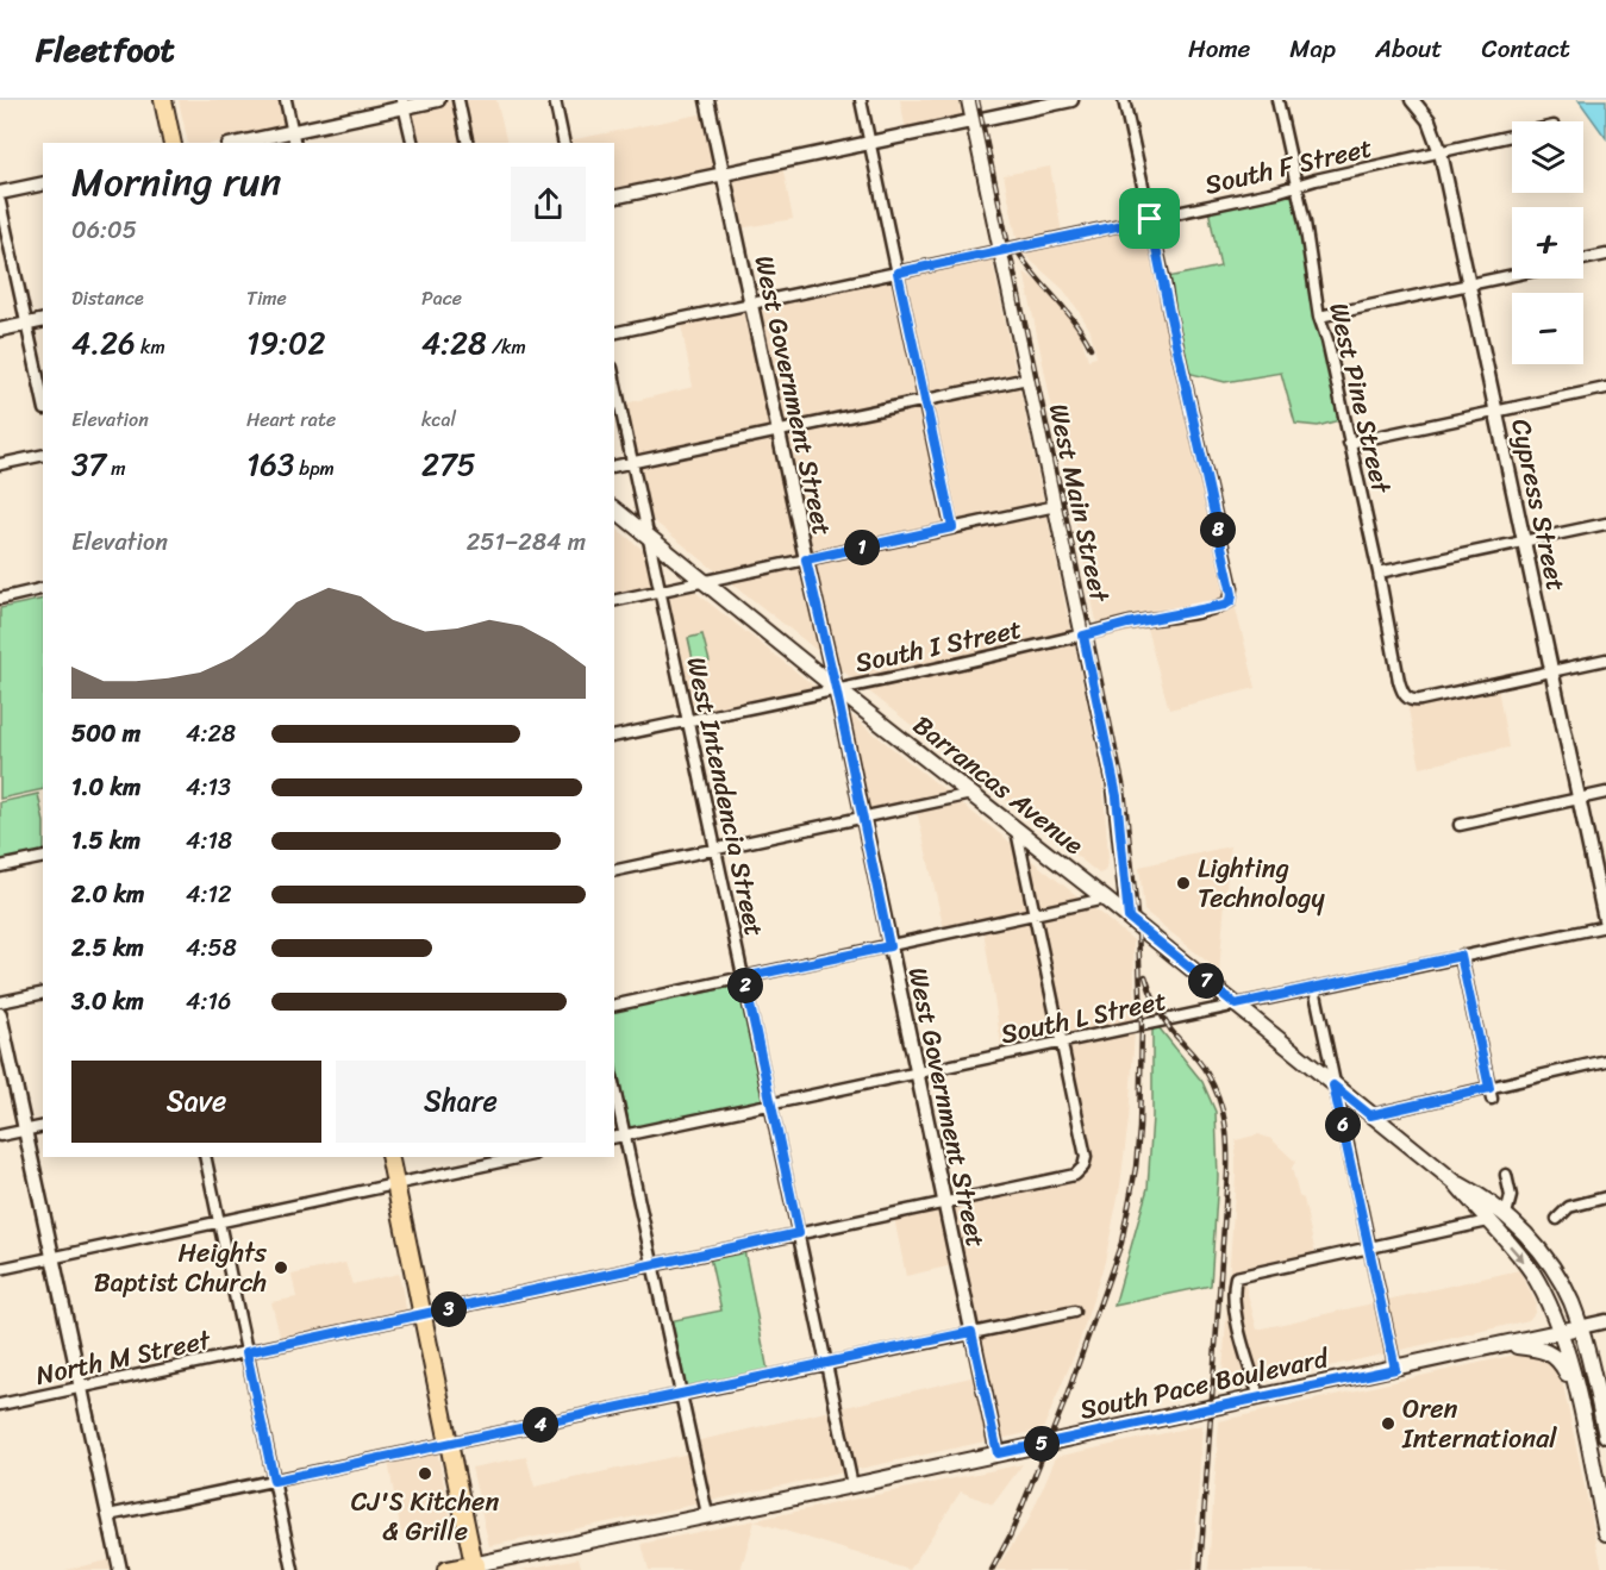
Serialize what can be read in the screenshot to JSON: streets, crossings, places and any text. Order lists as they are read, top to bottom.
{
  "streets": {
    "main road": ["West Main Street", "Barrancas Avenue", "South Pace Boulevard"],
    "street": [
      "South F Street",
      "West Government Street",
      "West Pine Street",
      "Cypress Street",
      "South I Street",
      "West Intendencia Street",
      "South L Street",
      "North M Street"
    ]
  },
  "crossings": [
    ["South F Street", "West Government Street"],
    ["South F Street", "West Pine Street"],
    ["South F Street", "West Main Street"],
    ["South F Street", "Cypress Street"],
    ["South F Street", "South I Street"],
    ["West Government Street", "South I Street"],
    ["West Government Street", "Barrancas Avenue"],
    ["West Government Street", "South L Street"],
    ["West Government Street", "North M Street"],
    ["West Government Street", "South Pace Boulevard"],
    ["West Pine Street", "Cypress Street"],
    ["West Main Street", "South I Street"],
    ["West Main Street", "Barrancas Avenue"],
    ["Cypress Street", "South L Street"],
    ["South I Street", "Barrancas Avenue"],
    ["South I Street", "West Intendencia Street"],
    ["Barrancas Avenue", "West Intendencia Street"],
    ["Barrancas Avenue", "South L Street"],
    ["Barrancas Avenue", "South Pace Boulevard"],
    ["West Intendencia Street", "South L Street"],
    ["West Intendencia Street", "North M Street"],
    ["West Intendencia Street", "South Pace Boulevard"],
    ["South L Street", "North M Street"]
  ],
  "places": [
    "Lighting Technology",
    "Heights Baptist Church",
    "Oren International",
    "CJ'S Kitchen & Grille"
  ],
  "page": {
    "header": "Fleetfoot",
    "nav": [
      "Home",
      "Map",
      "About",
      "Contact"
    ],
    "map_buttons": ["+", "−"],
    "heading": ["Morning run", "06:05"],
    "stats": [
      ["Distance", "4.26 km"],
      ["Time", "19:02"],
      ["Pace", "4:28 /km"],
      ["Elevation", "37 m"],
      ["Heart rate", "163 bpm"],
      ["kcal", "275"]
    ],
    "chart": ["Elevation", "251–284 m"],
    "pins": [
      "8",
      "1",
      "7",
      "2",
      "6",
      "3",
      "4",
      "5"
    ],
    "list": [
      {
        "name": "500 m",
        "note": "4:28"
      },
      {
        "name": "1.0 km",
        "note": "4:13"
      },
      {
        "name": "1.5 km",
        "note": "4:18"
      },
      {
        "name": "2.0 km",
        "note": "4:12"
      },
      {
        "name": "2.5 km",
        "note": "4:58"
      },
      {
        "name": "3.0 km",
        "note": "4:16"
      }
    ],
    "buttons": ["Save", "Share"]
  }
}
